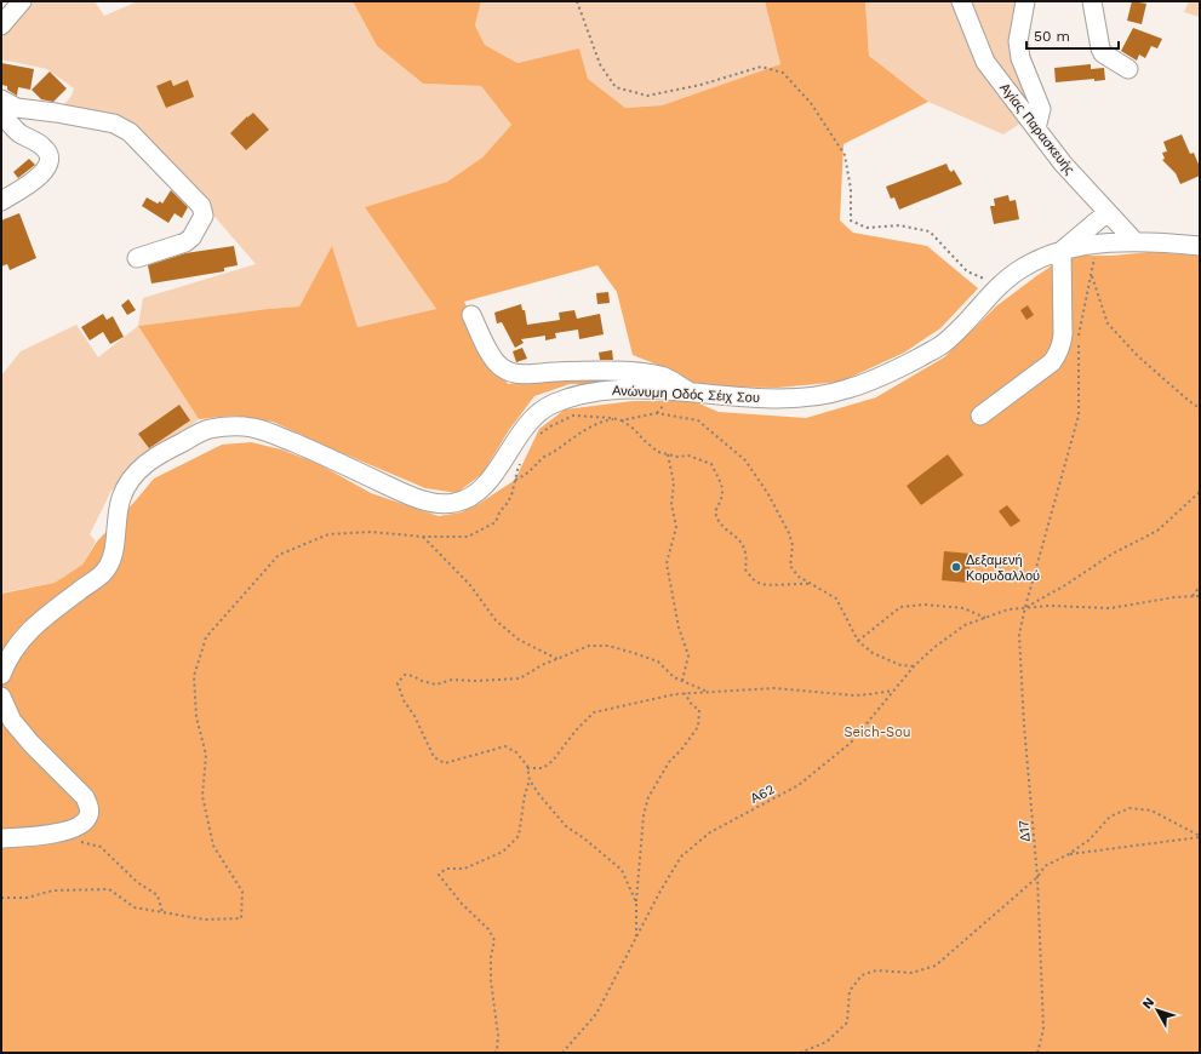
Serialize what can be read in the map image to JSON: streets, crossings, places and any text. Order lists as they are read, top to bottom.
{
  "streets": {
    "street": ["Αγίας Παρασκευής", "Ανώνυμη Οδός Σέιχ Σου"],
    "path": ["Α62", "Δ17"]
  },
  "crossings": [
    ["Αγίας Παρασκευής", "Ανώνυμη Οδός Σέιχ Σου"],
    ["Ανώνυμη Οδός Σέιχ Σου", "Δ17"],
    ["Α62", "Δ17"]
  ],
  "parks": ["Seich-Sou"],
  "places": ["Δεξαμενή Κορυδαλλού"],
  "scale_bar": "50 m",
  "north": "top left"
}
